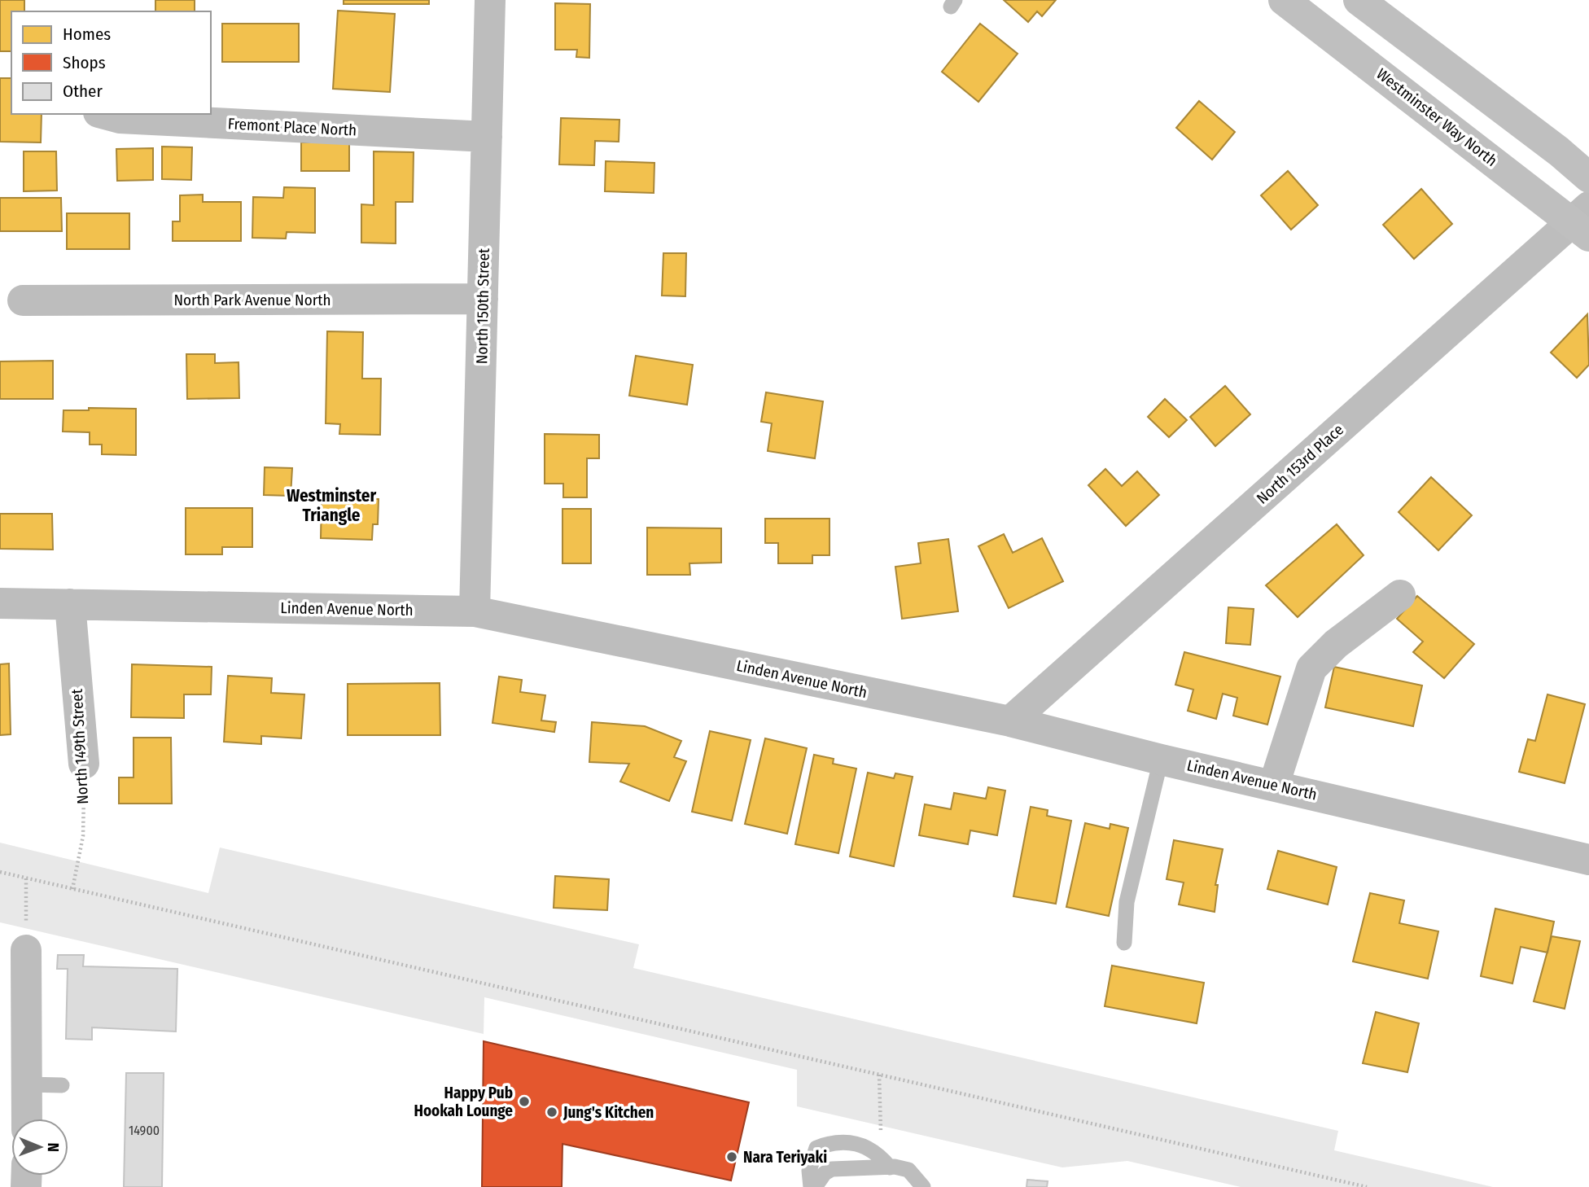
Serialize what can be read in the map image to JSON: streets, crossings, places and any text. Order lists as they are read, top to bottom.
{
  "streets": {
    "main road": ["Westminster Way North"],
    "street": [
      "Fremont Place North",
      "North Park Avenue North",
      "North 150th Street",
      "North 153rd Place",
      "Linden Avenue North",
      "North 149th Street"
    ]
  },
  "crossings": [
    ["Westminster Way North", "North 153rd Place"],
    ["Fremont Place North", "North 150th Street"],
    ["North Park Avenue North", "North 150th Street"],
    ["North 150th Street", "Linden Avenue North"],
    ["North 153rd Place", "Linden Avenue North"],
    ["Linden Avenue North", "North 149th Street"]
  ],
  "districts": ["Westminster Triangle"],
  "places": ["Happy Pub Hookah Lounge", "Jung's Kitchen", "Nara Teriyaki"],
  "house_numbers": ["14900"],
  "legend": ["Homes", "Shops", "Other"],
  "north": "right"
}
